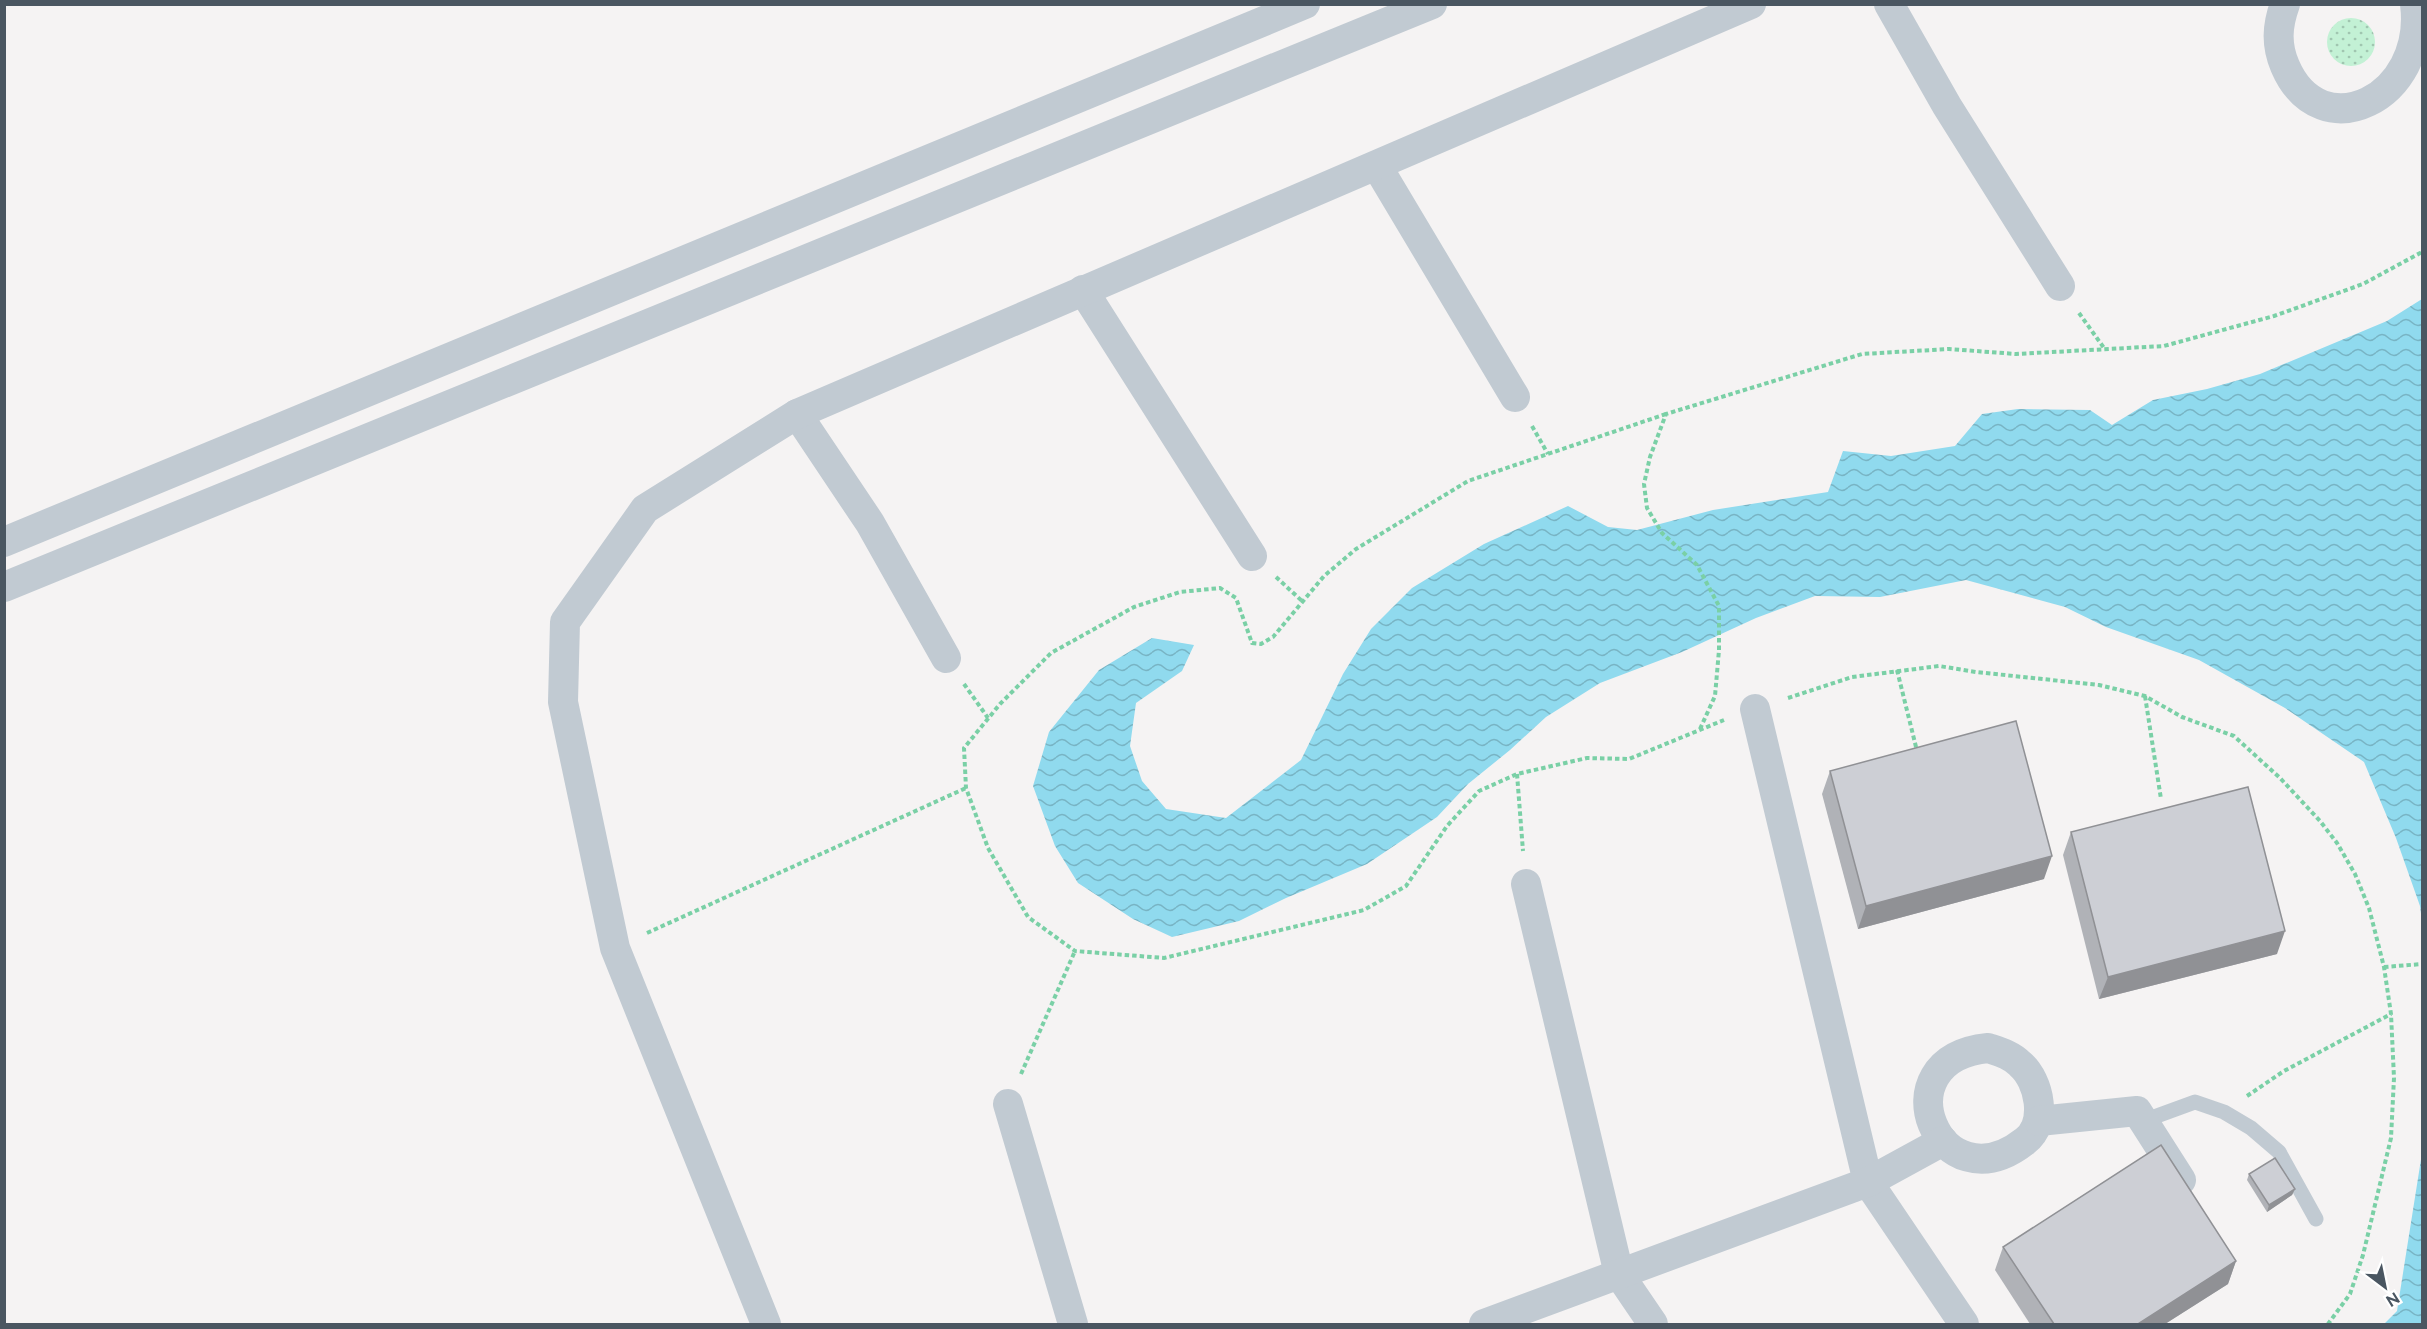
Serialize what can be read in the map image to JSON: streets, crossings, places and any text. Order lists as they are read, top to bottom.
{
  "north": "bottom right"
}
